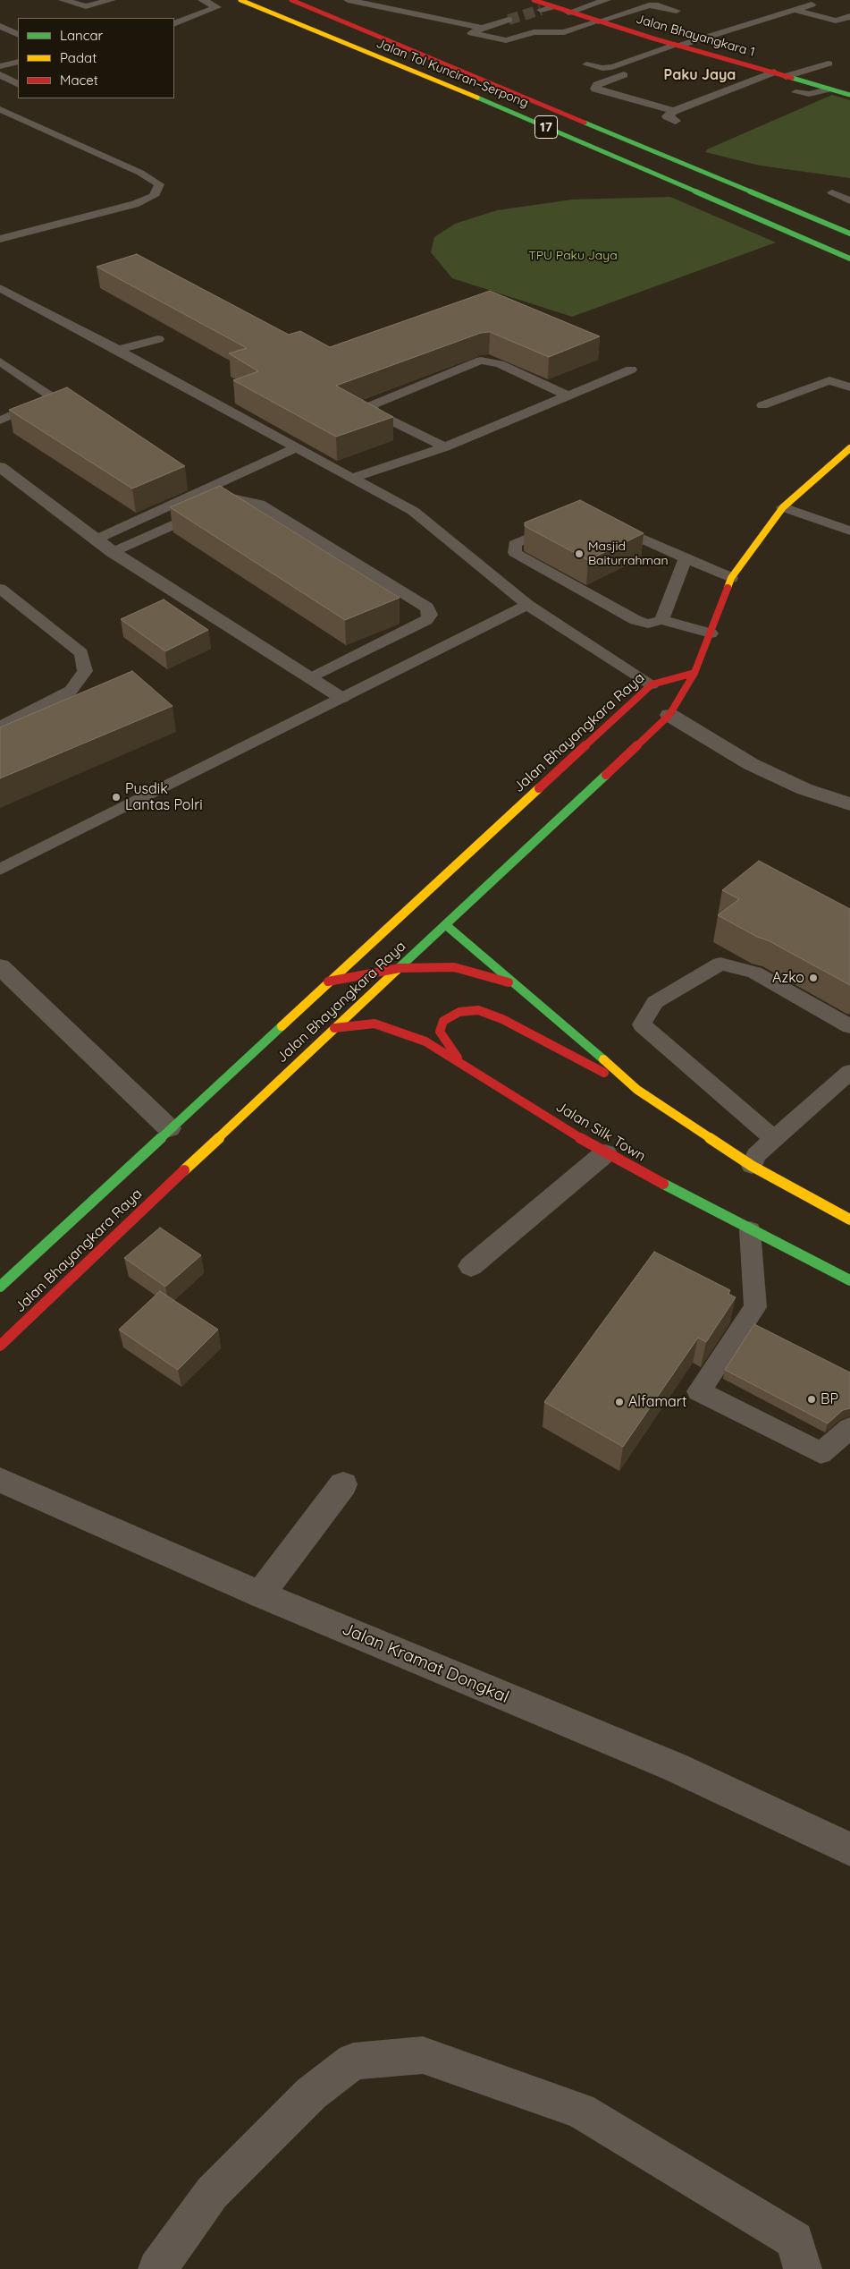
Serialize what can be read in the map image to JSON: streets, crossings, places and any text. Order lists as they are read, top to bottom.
{
  "streets": {
    "main road": [
      "Jalan Bhayangkara 1",
      "Jalan Tol Kunciran–Serpong",
      "17",
      "Jalan Bhayangkara Raya",
      "Jalan Silk Town"
    ],
    "street": ["Jalan Kramat Dongkal"]
  },
  "crossings": [
    ["Jalan Bhayangkara Raya", "Jalan Silk Town"]
  ],
  "districts": ["Paku Jaya"],
  "parks": ["TPU Paku Jaya"],
  "places": [
    "Masjid Baiturrahman",
    "Pusdik Lantas Polri",
    "Azko",
    "BP",
    "Alfamart"
  ],
  "legend": ["Lancar", "Padat", "Macet"]
}
